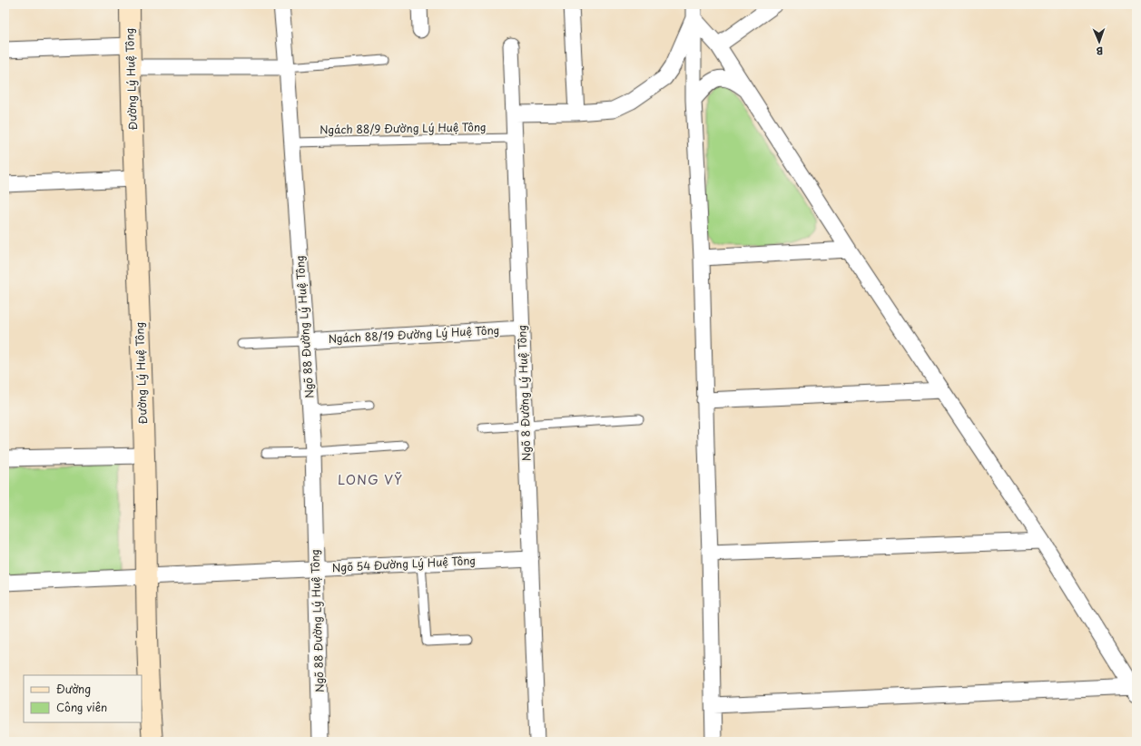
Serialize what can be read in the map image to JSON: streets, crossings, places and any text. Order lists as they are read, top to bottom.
{
  "streets": {
    "main road": ["Đường Lý Huệ Tông"],
    "street": [
      "Ngõ 88 Đường Lý Huệ Tông",
      "Ngách 88/19 Đường Lý Huệ Tông",
      "Ngõ 8 Đường Lý Huệ Tông",
      "Ngõ 54 Đường Lý Huệ Tông"
    ],
    "lane": ["Ngách 88/9 Đường Lý Huệ Tông"]
  },
  "crossings": [
    ["Đường Lý Huệ Tông", "Ngõ 54 Đường Lý Huệ Tông"],
    ["Ngách 88/9 Đường Lý Huệ Tông", "Ngõ 88 Đường Lý Huệ Tông"],
    ["Ngách 88/9 Đường Lý Huệ Tông", "Ngõ 8 Đường Lý Huệ Tông"],
    ["Ngõ 88 Đường Lý Huệ Tông", "Ngách 88/19 Đường Lý Huệ Tông"],
    ["Ngõ 88 Đường Lý Huệ Tông", "Ngõ 54 Đường Lý Huệ Tông"],
    ["Ngách 88/19 Đường Lý Huệ Tông", "Ngõ 8 Đường Lý Huệ Tông"],
    ["Ngõ 8 Đường Lý Huệ Tông", "Ngõ 54 Đường Lý Huệ Tông"]
  ],
  "districts": ["LONG VỸ"],
  "legend": ["Đường", "Công viên"],
  "north": "bottom"
}
